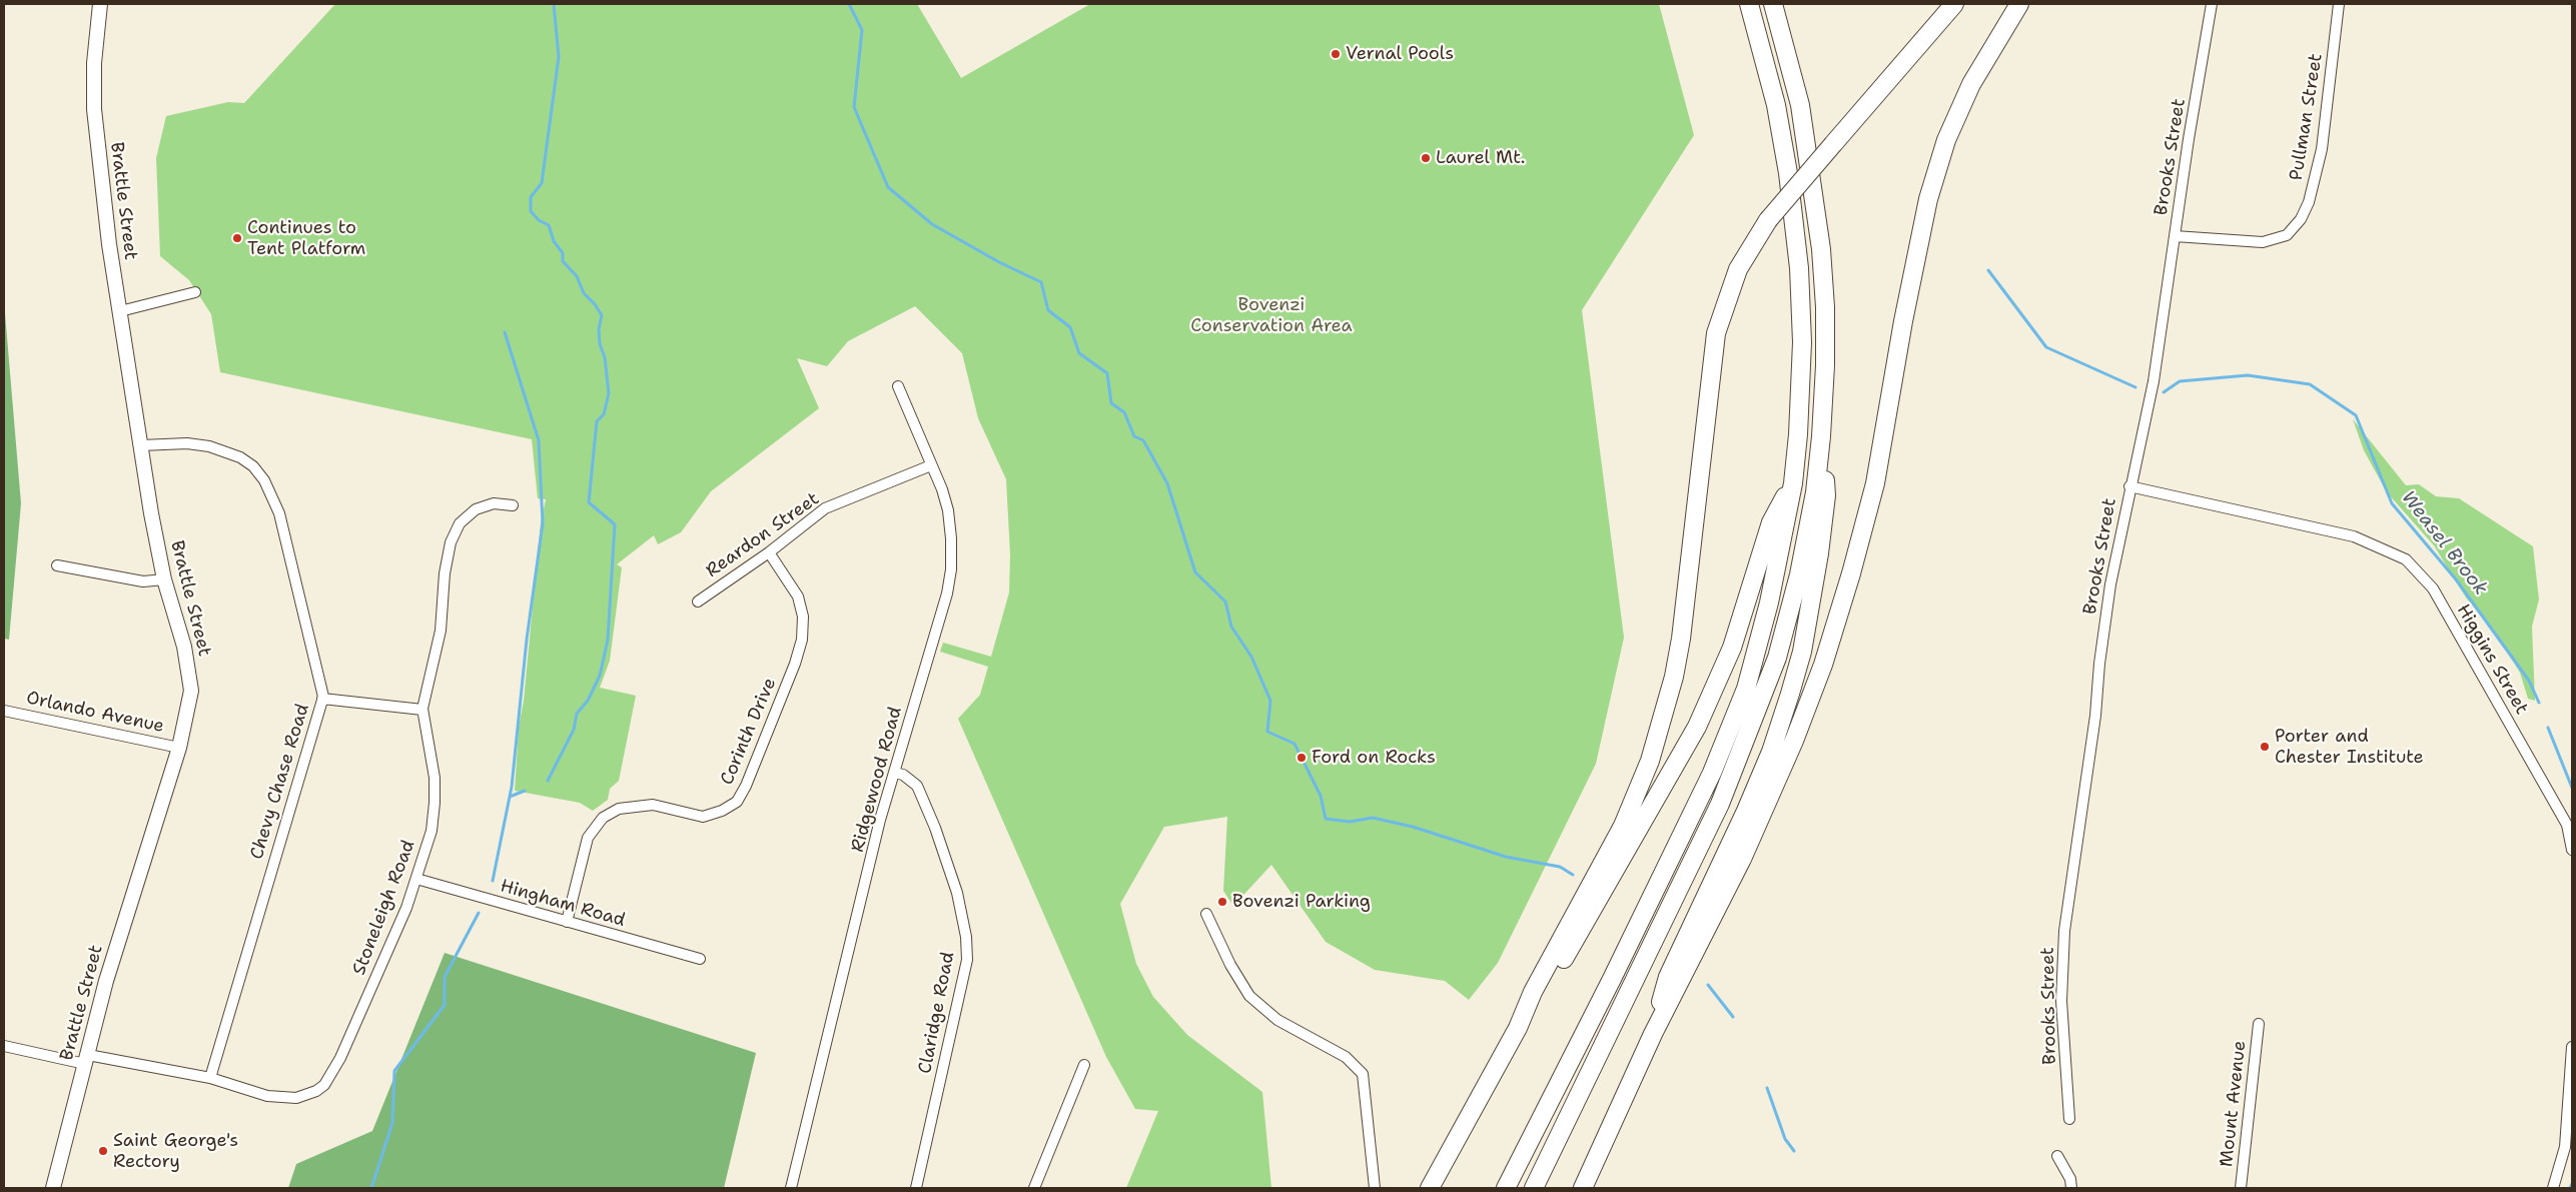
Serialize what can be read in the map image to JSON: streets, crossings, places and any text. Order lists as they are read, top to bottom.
{
  "streets": {
    "street": [
      "Pullman Street",
      "Brooks Street",
      "Brattle Street",
      "Reardon Street",
      "Higgins Street",
      "Orlando Avenue",
      "Corinth Drive",
      "Ridgewood Road",
      "Chevy Chase Road",
      "Hingham Road",
      "Stoneleigh Road",
      "Claridge Road",
      "Mount Avenue"
    ]
  },
  "crossings": [
    ["Pullman Street", "Brooks Street"],
    ["Brooks Street", "Higgins Street"],
    ["Brattle Street", "Orlando Avenue"],
    ["Brattle Street", "Chevy Chase Road"],
    ["Brattle Street", "Stoneleigh Road"],
    ["Reardon Street", "Corinth Drive"],
    ["Reardon Street", "Ridgewood Road"],
    ["Corinth Drive", "Hingham Road"],
    ["Ridgewood Road", "Claridge Road"],
    ["Chevy Chase Road", "Stoneleigh Road"],
    ["Hingham Road", "Stoneleigh Road"]
  ],
  "water": ["Weasel Brook"],
  "parks": ["Bovenzi Conservation Area"],
  "places": [
    "Vernal Pools",
    "Laurel Mt.",
    "Continues to Tent Platform",
    "Porter and Chester Institute",
    "Ford on Rocks",
    "Bovenzi Parking",
    "Saint George's Rectory"
  ]
}
